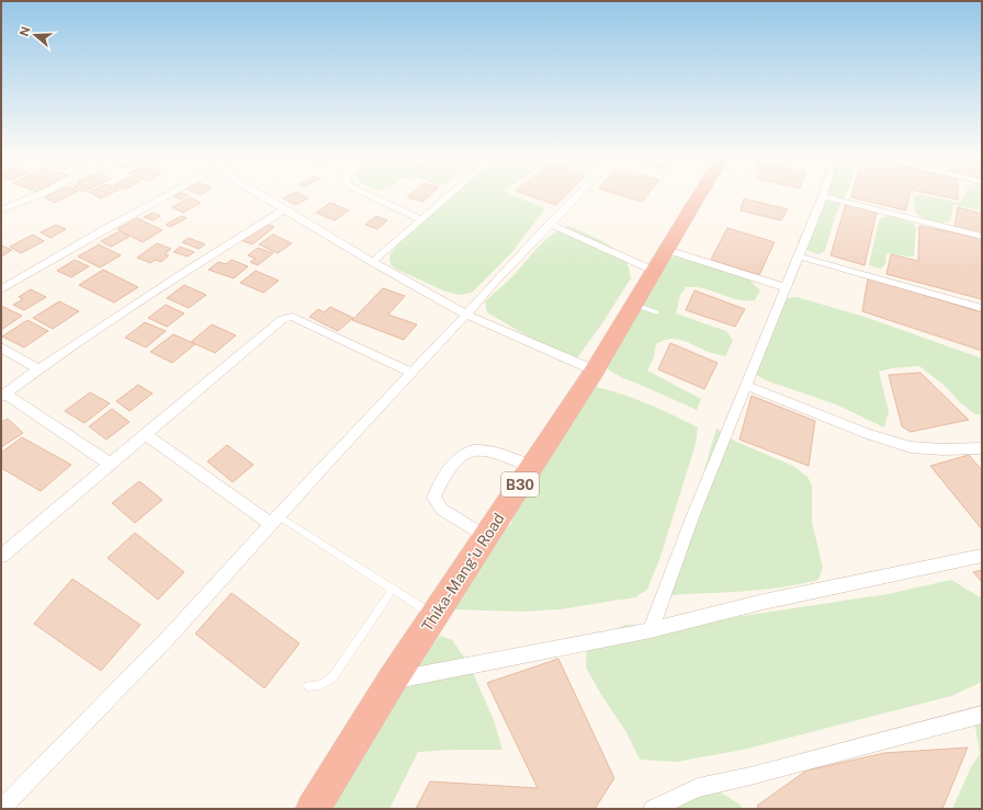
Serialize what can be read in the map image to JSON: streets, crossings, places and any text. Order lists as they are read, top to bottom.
{
  "streets": {
    "highway": ["B30", "Thika-Mang'u Road"]
  },
  "north": "left"
}
